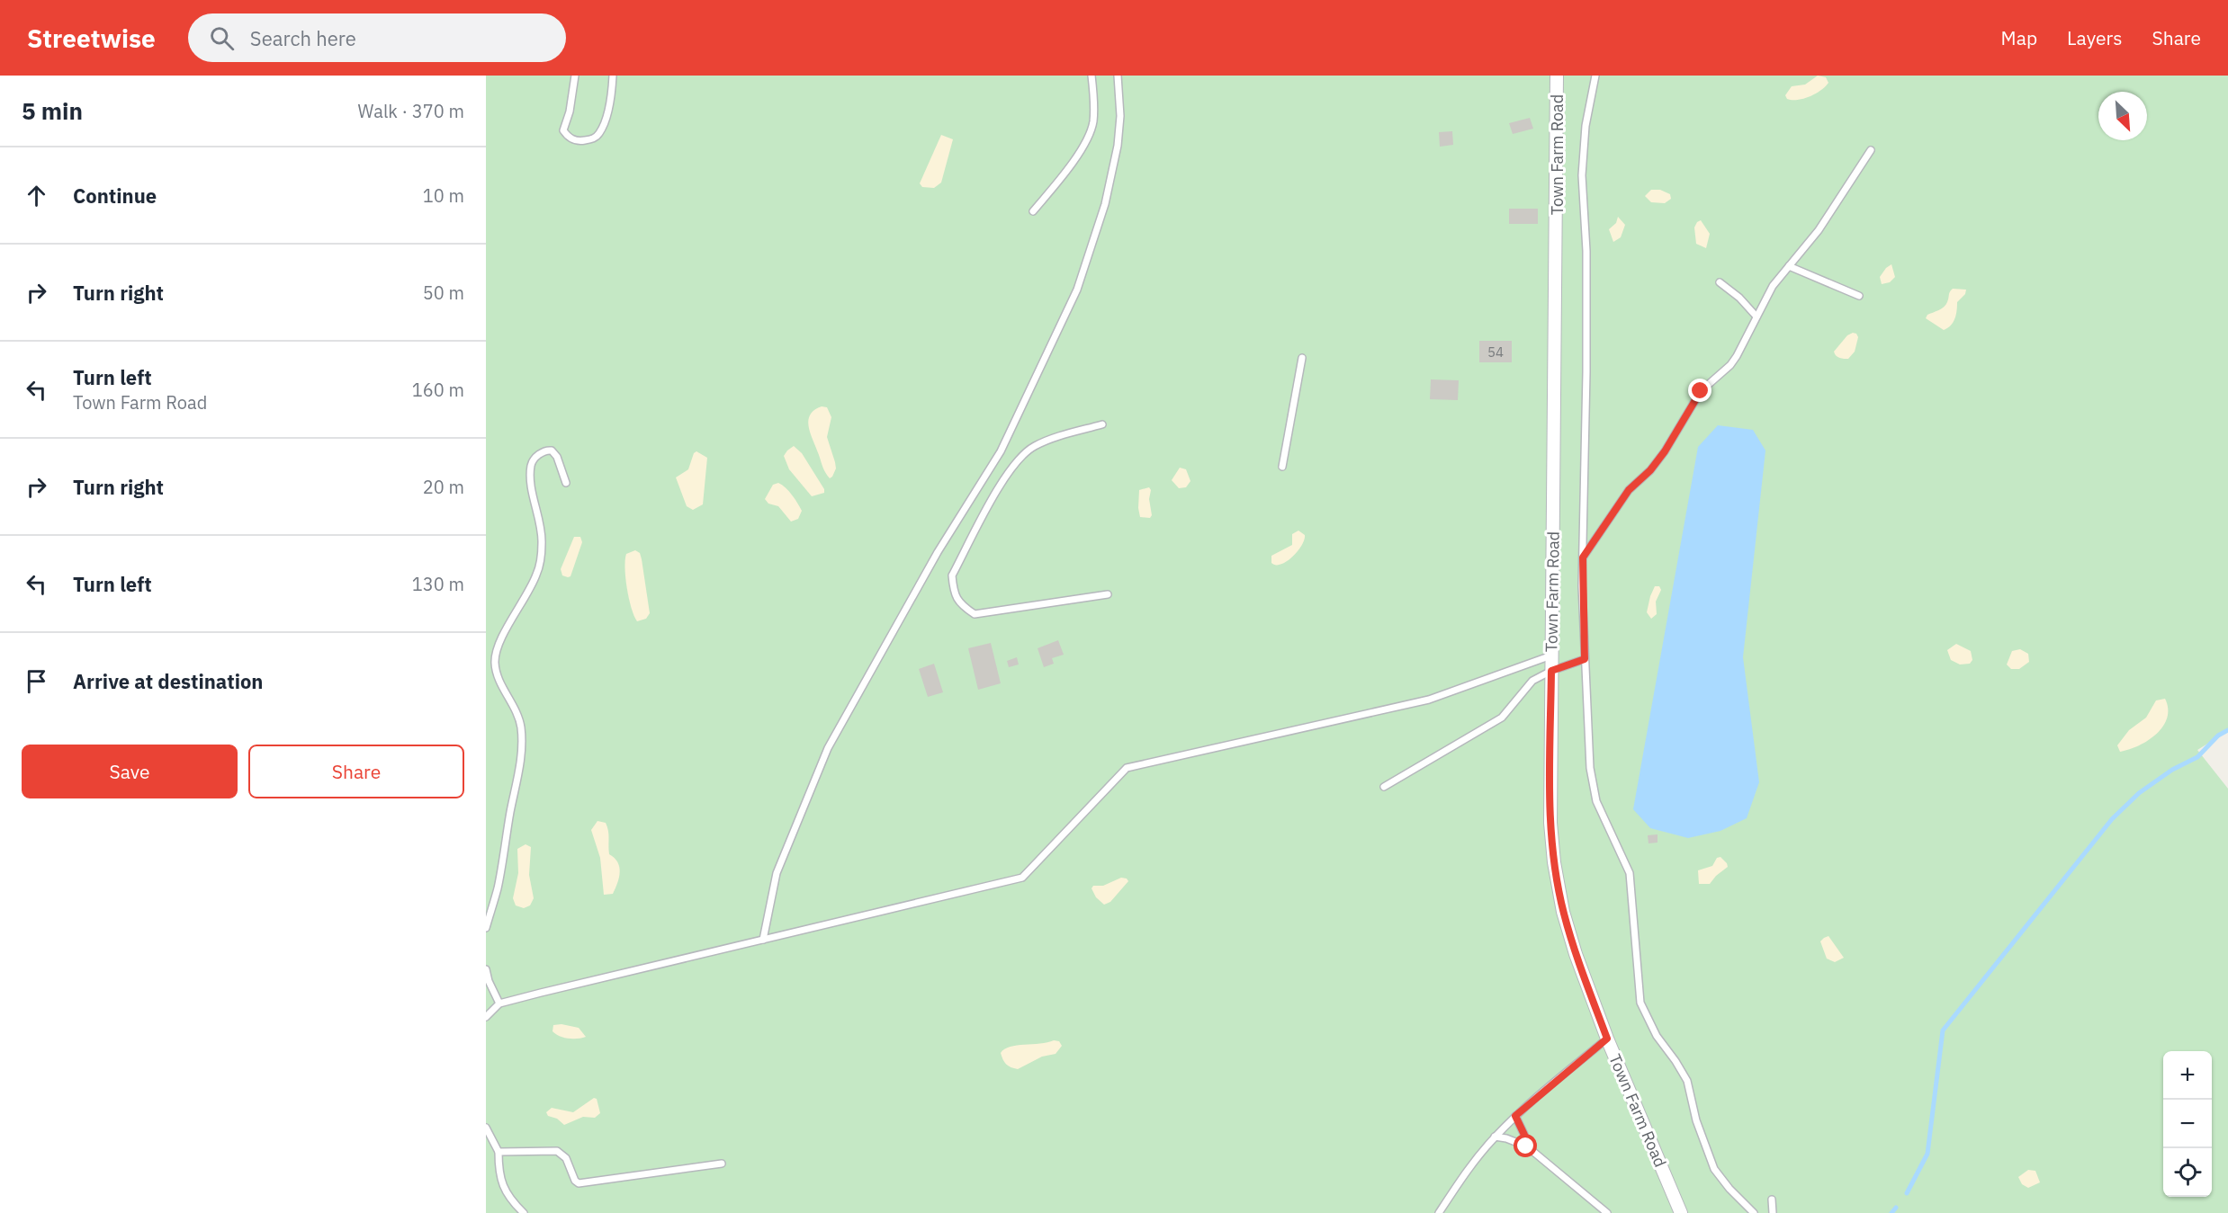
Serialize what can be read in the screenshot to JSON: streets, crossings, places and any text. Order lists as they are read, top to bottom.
{
  "streets": {
    "street": ["Town Farm Road"]
  },
  "house_numbers": ["54"],
  "north": "bottom right",
  "page": {
    "header": "Streetwise",
    "search": "Search here",
    "nav": ["Map", "Layers", "Share"],
    "heading": ["5 min", "Walk · 370 m"],
    "list": [
      ["Continue", "10 m"],
      ["Turn right", "50 m"],
      ["Turn left", "Town Farm Road", "160 m"],
      ["Turn right", "20 m"],
      ["Turn left", "130 m"],
      "Arrive at destination"
    ],
    "buttons": ["Save", "Share"],
    "map_buttons": ["+", "−"]
  }
}
